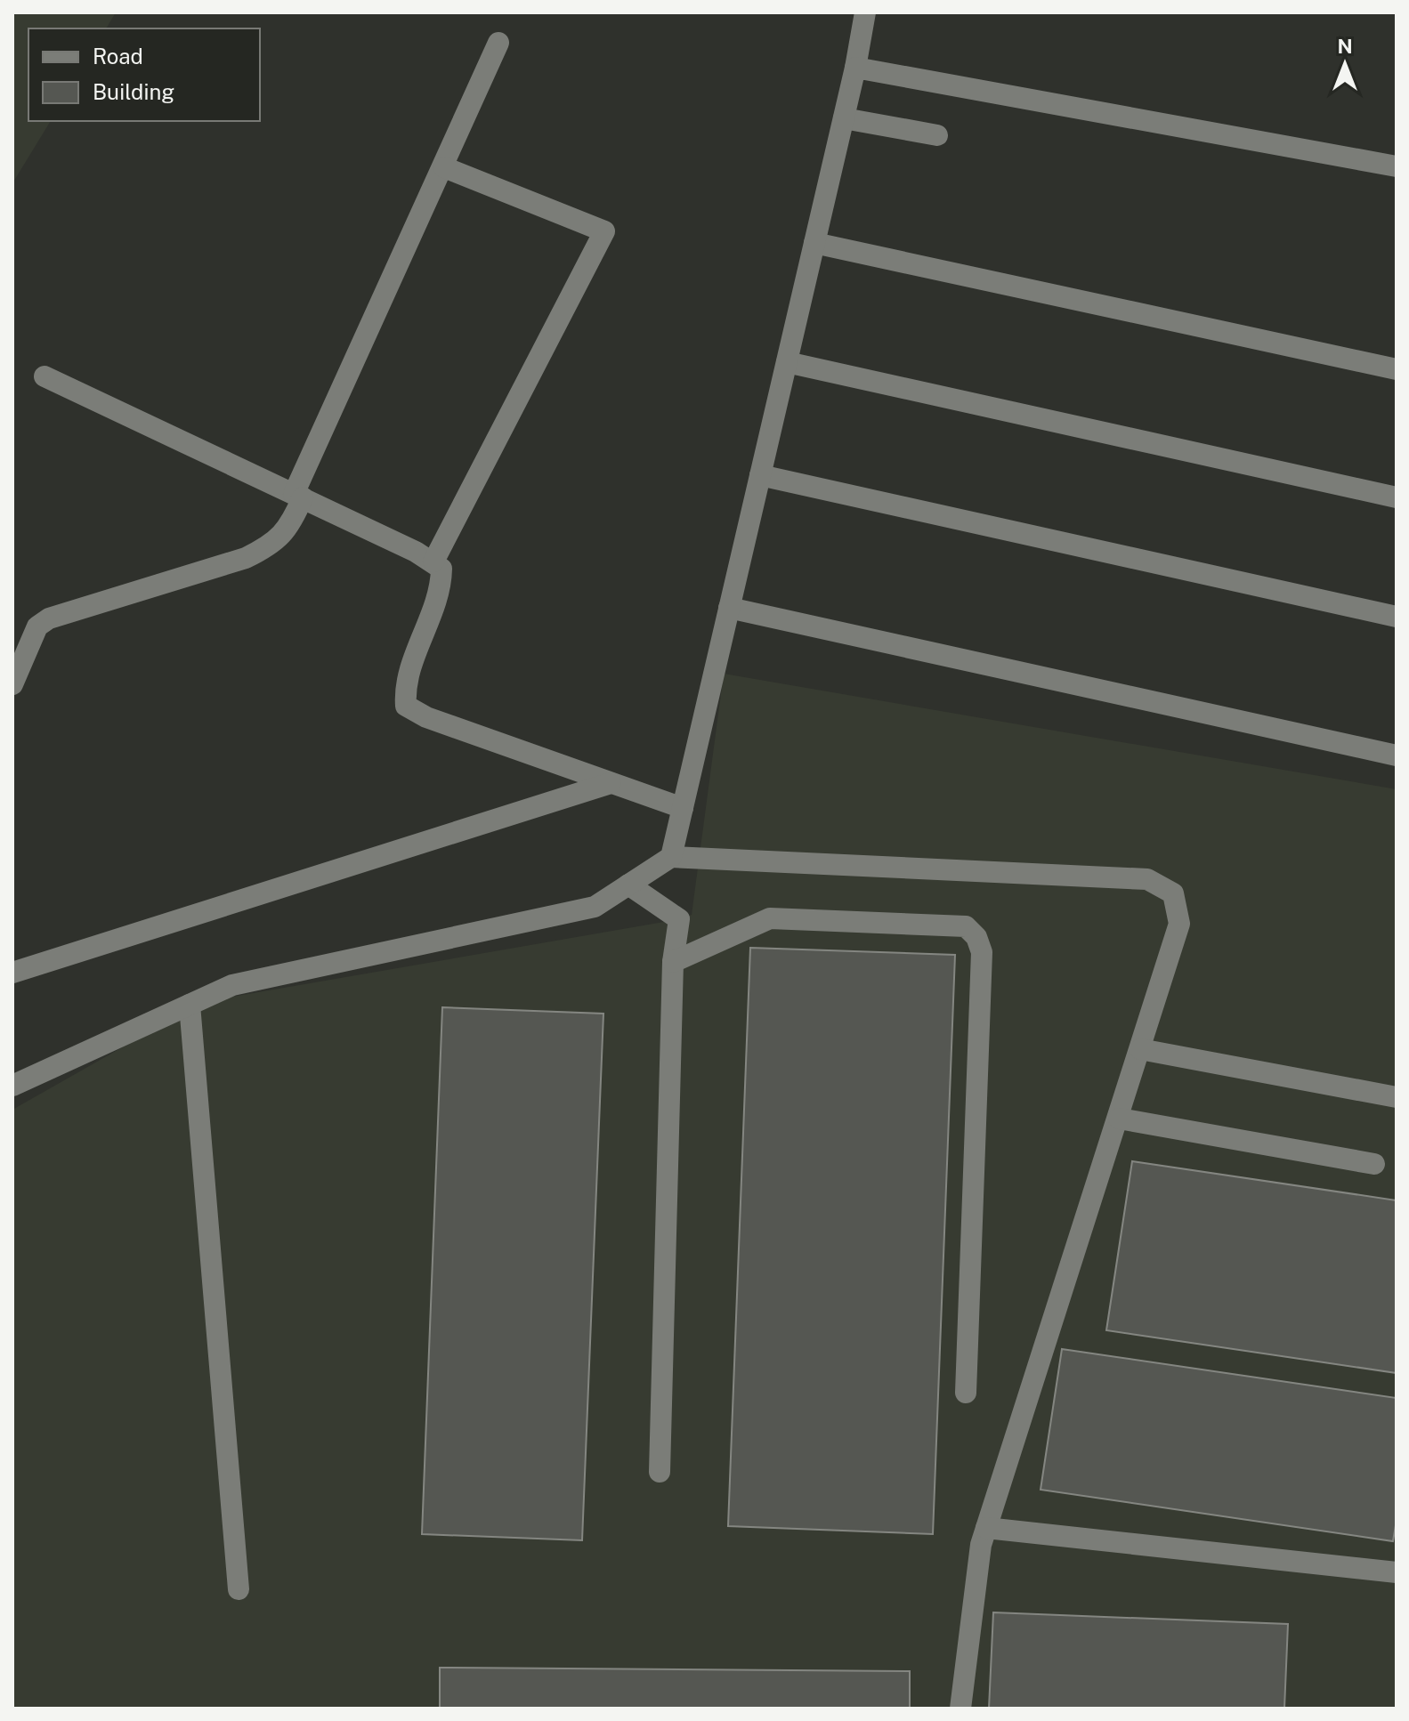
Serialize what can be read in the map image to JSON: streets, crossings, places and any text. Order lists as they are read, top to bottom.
{
  "legend": ["Road", "Building"],
  "north": "top"
}
